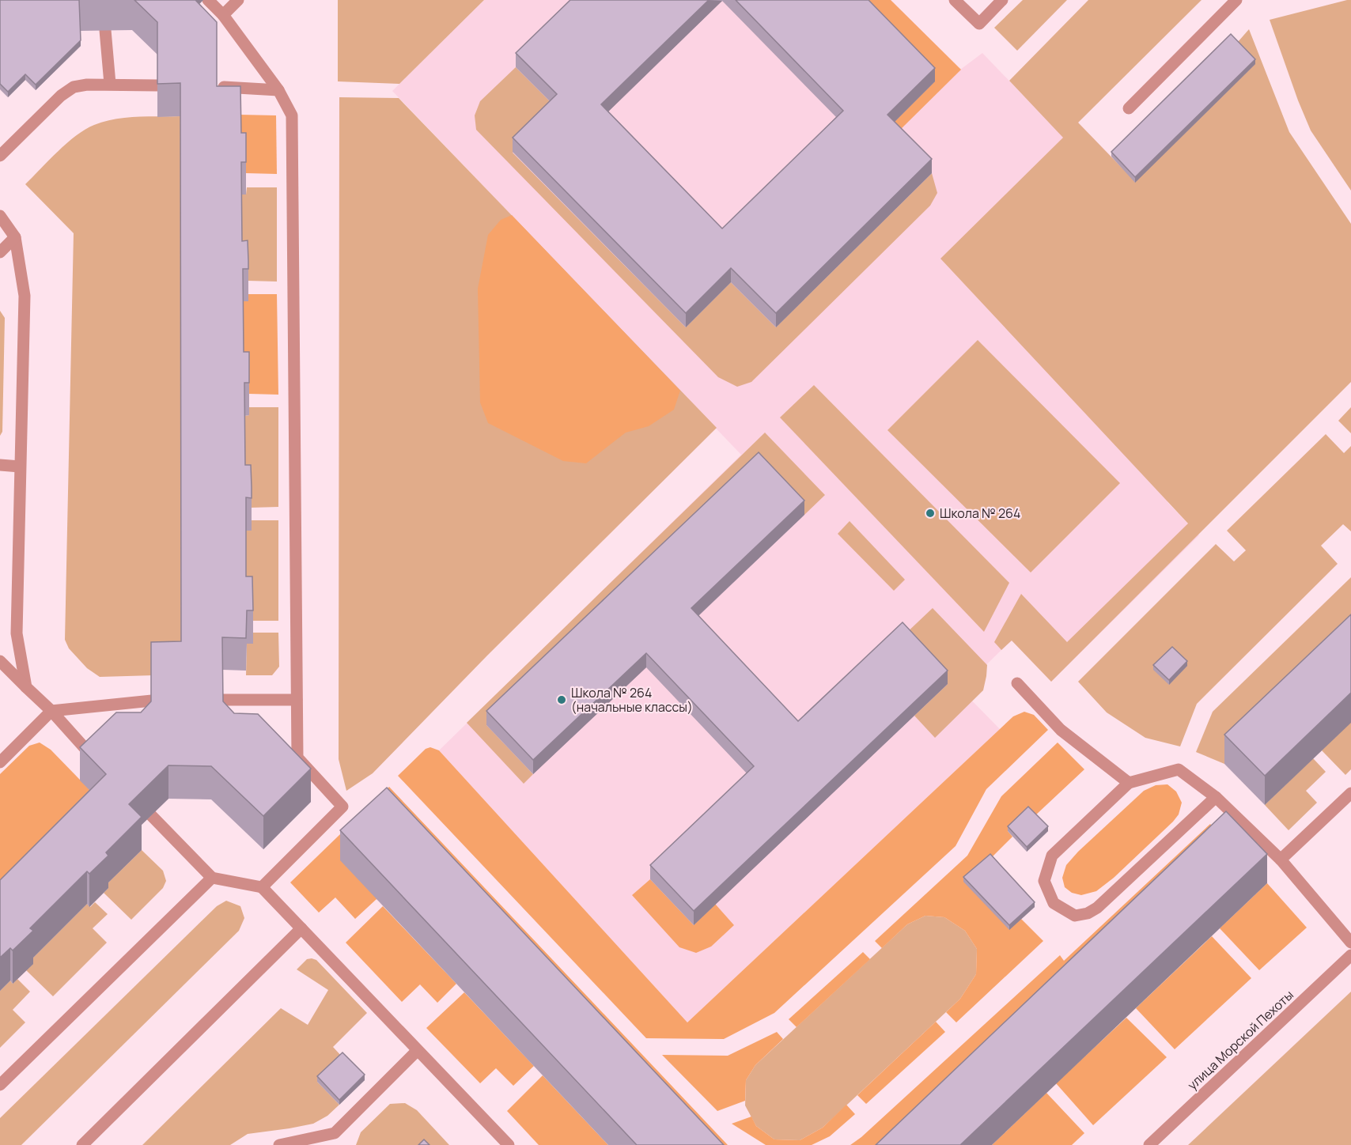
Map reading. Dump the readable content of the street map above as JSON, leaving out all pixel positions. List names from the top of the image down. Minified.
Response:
{"streets":{"street":["улица Морской Пехоты"]},"places":["Школа № 264","Школа № 264 (начальные классы)"]}
